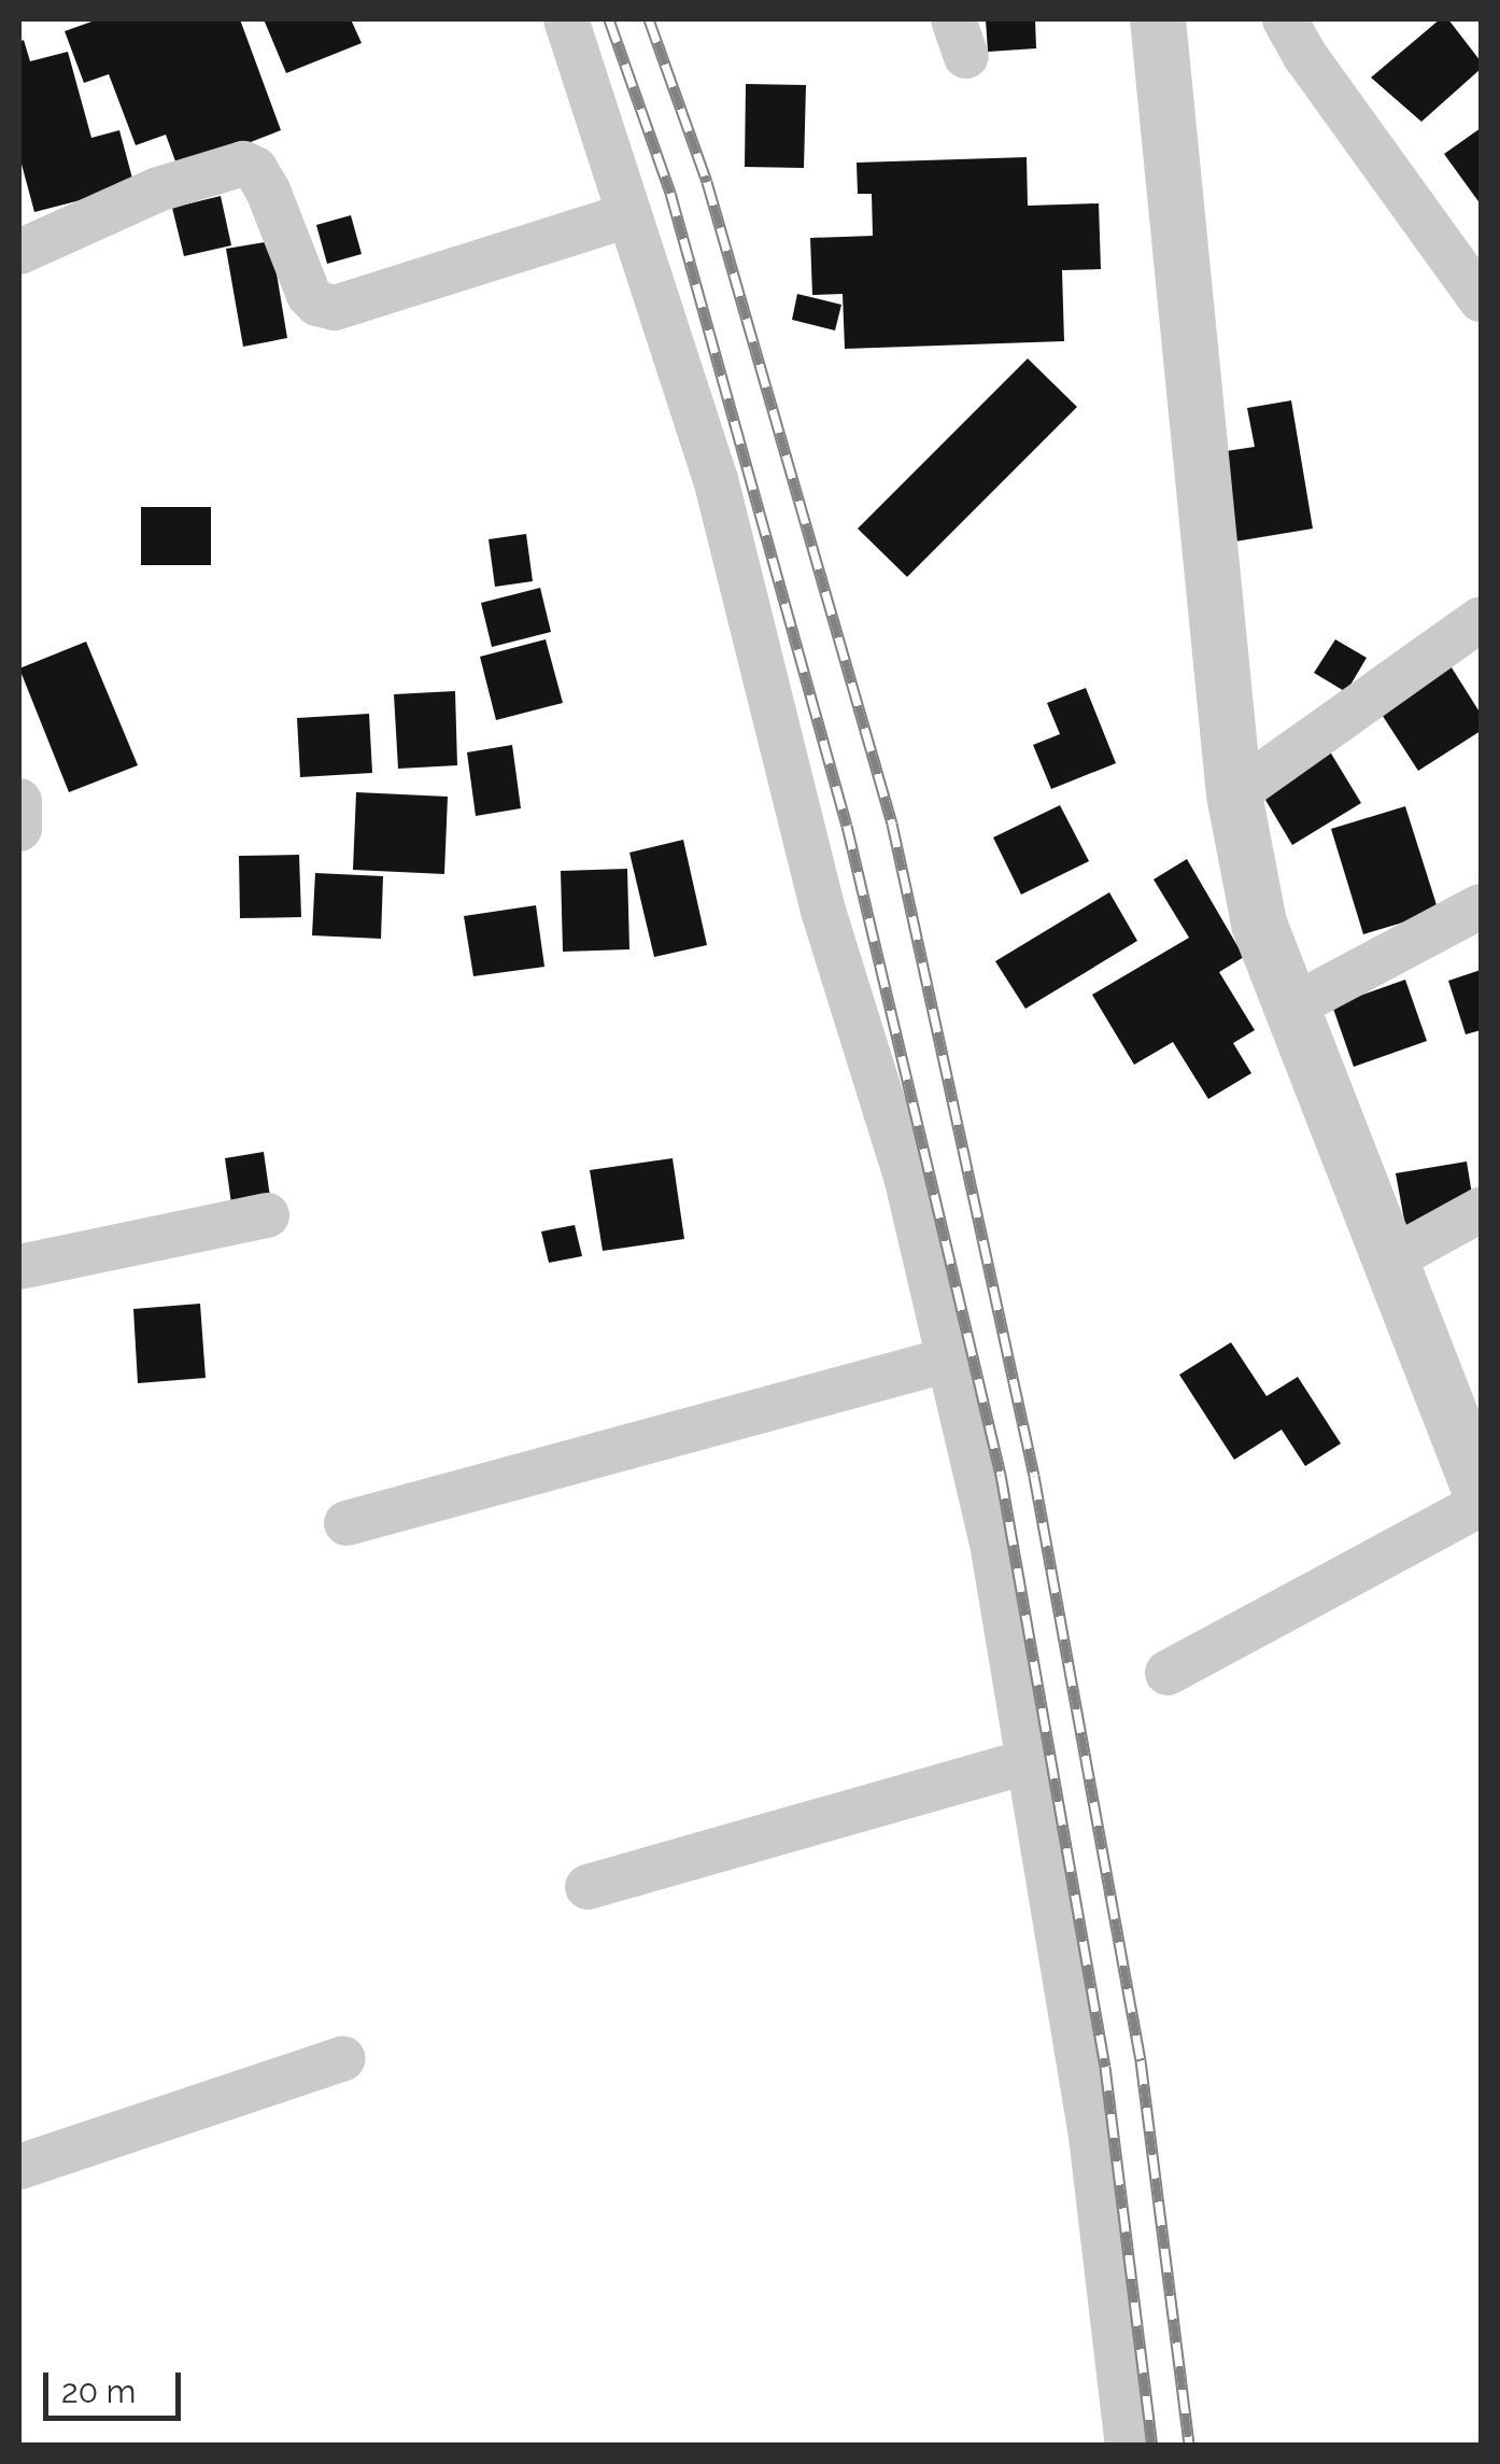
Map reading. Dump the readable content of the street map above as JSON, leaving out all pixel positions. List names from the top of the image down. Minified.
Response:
{"scale_bar":"20 m"}
